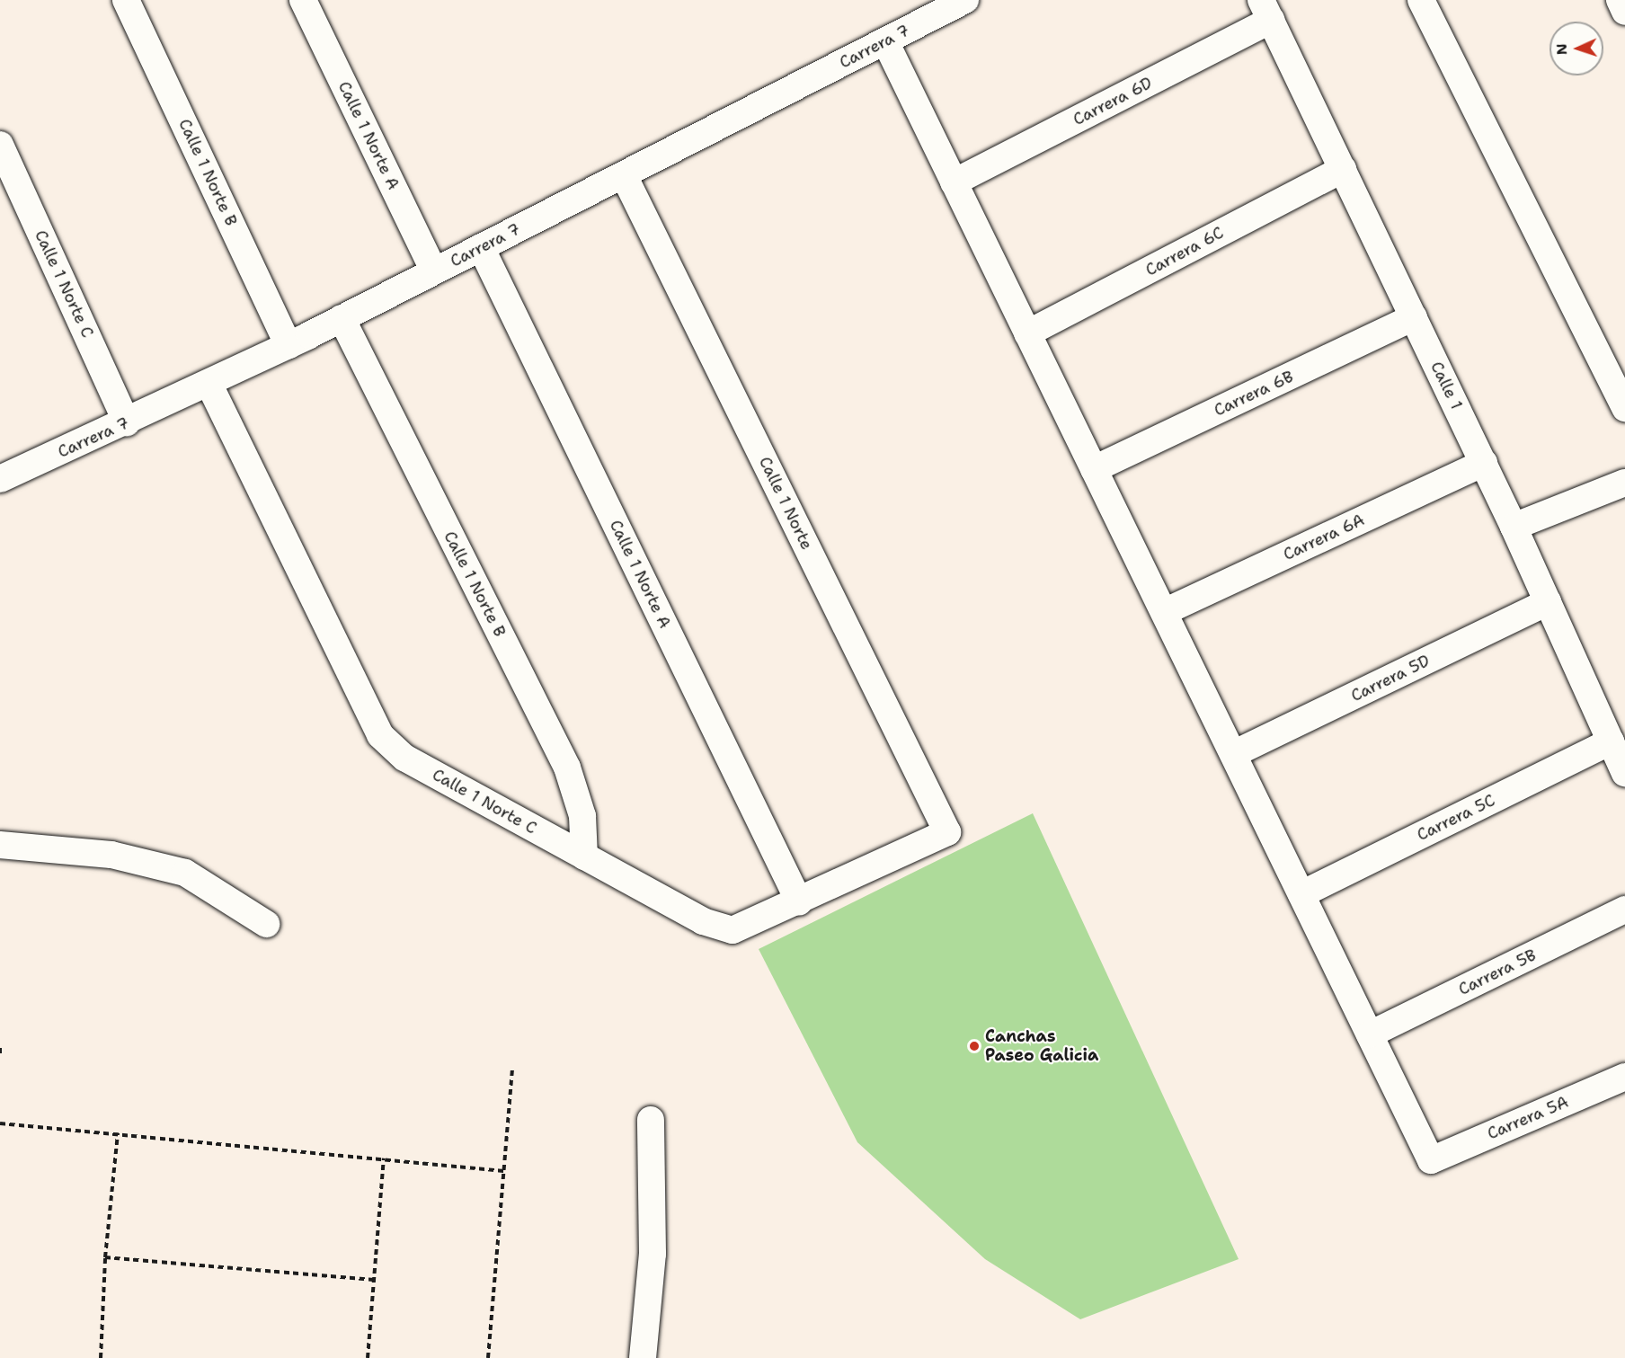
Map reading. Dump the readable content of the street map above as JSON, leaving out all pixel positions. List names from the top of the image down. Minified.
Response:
{"streets":{"street":["Carrera 7","Carrera 6D","Calle 1 Norte A","Calle 1 Norte B","Carrera 6C","Calle 1 Norte C","Calle 1","Carrera 6B","Calle 1 Norte","Carrera 6A","Carrera 5D","Carrera 5C","Carrera 5B","Carrera 5A"]},"crossings":[["Carrera 7","Calle 1 Norte A"],["Carrera 7","Calle 1 Norte B"],["Carrera 7","Calle 1 Norte C"],["Carrera 7","Calle 1 Norte"],["Carrera 6D","Calle 1"],["Calle 1 Norte A","Calle 1 Norte C"],["Calle 1 Norte B","Calle 1 Norte C"],["Carrera 6C","Calle 1"],["Calle 1 Norte C","Calle 1 Norte"],["Calle 1","Carrera 6B"],["Calle 1","Carrera 6A"],["Calle 1","Carrera 5D"],["Calle 1","Carrera 5C"],["Carrera 5B","Carrera 5A"]],"places":["Canchas Paseo Galicia"],"north":"left"}
